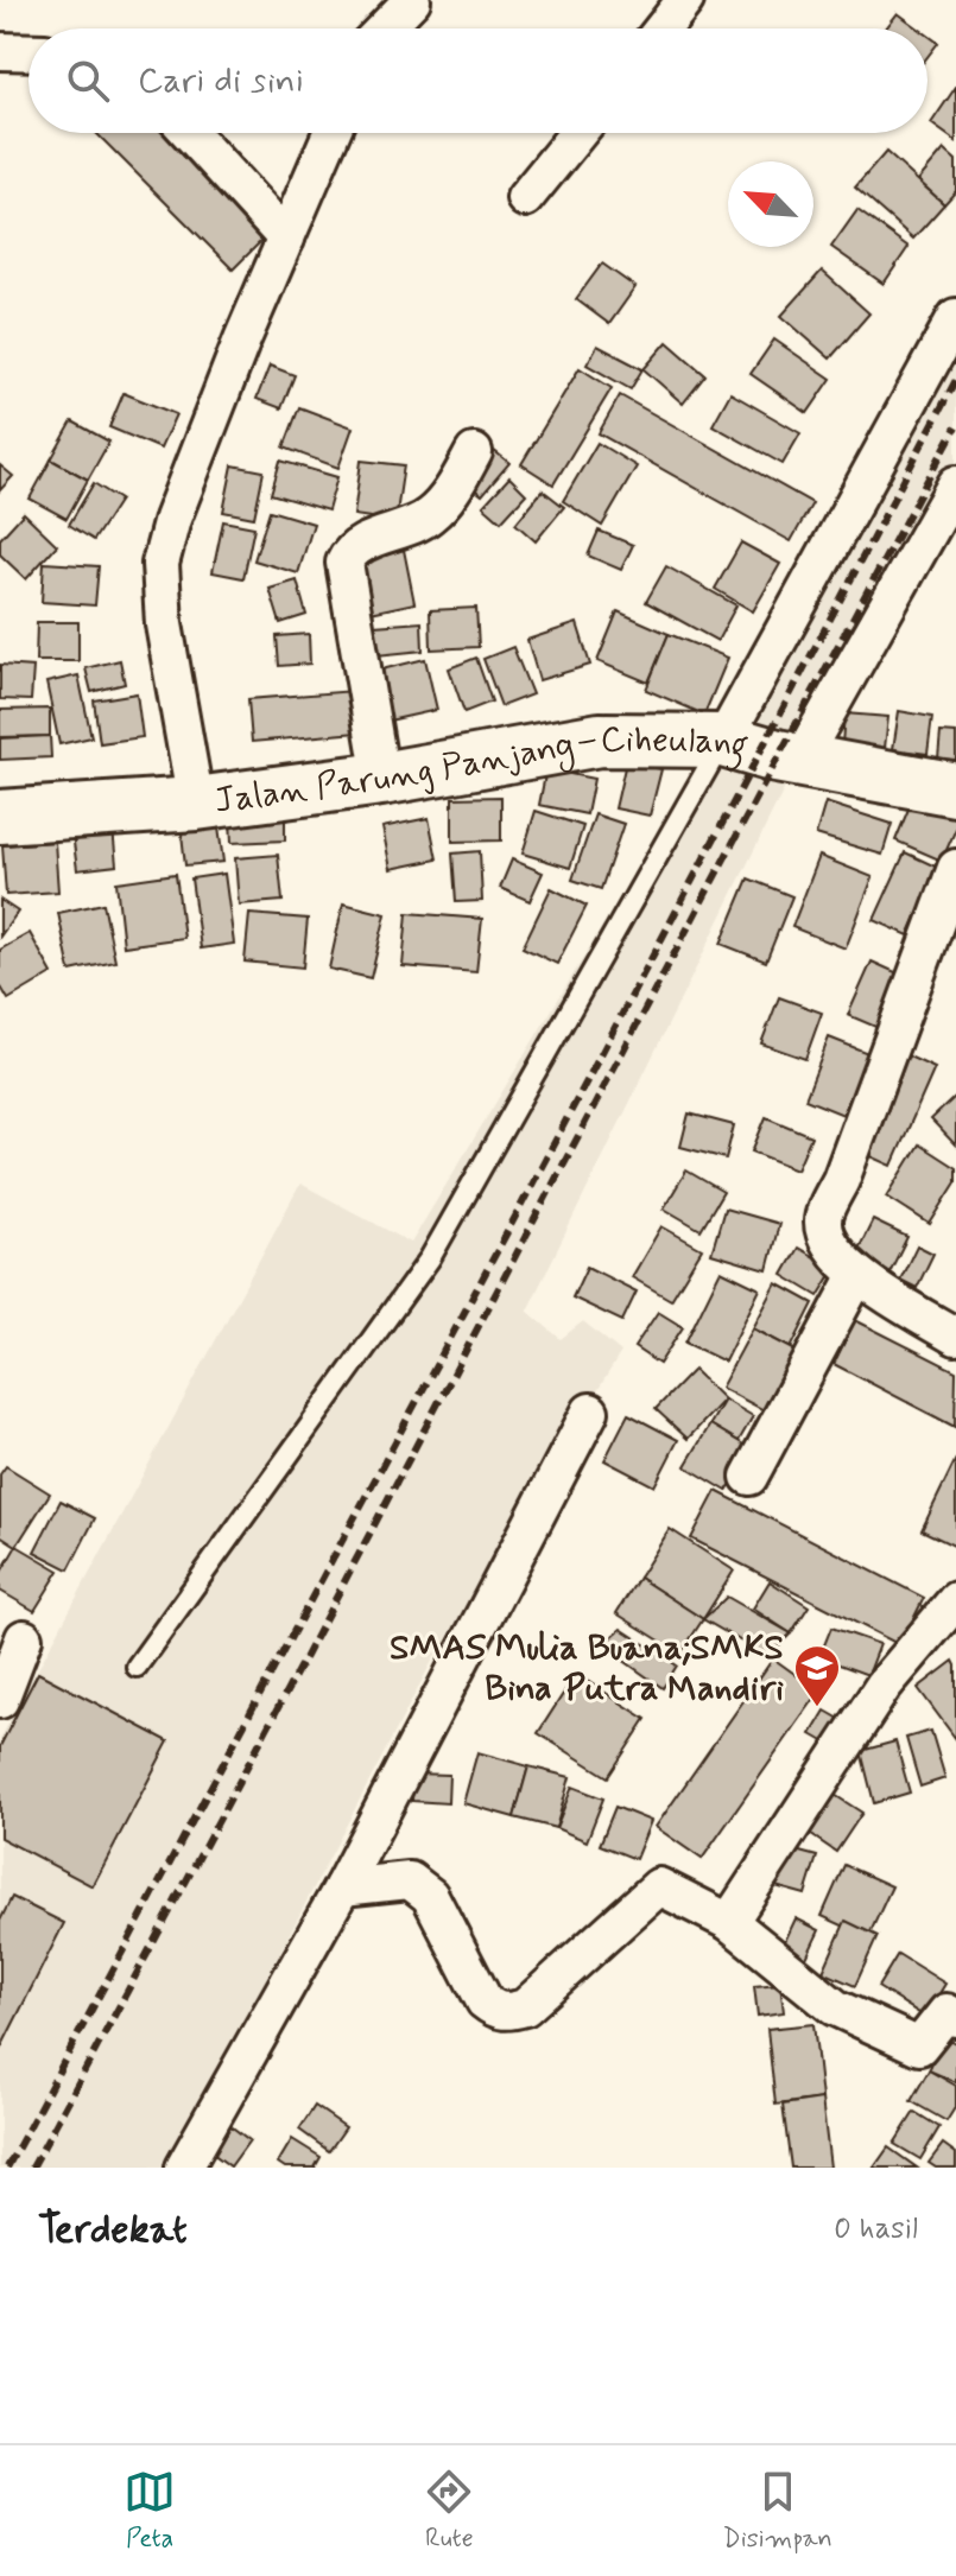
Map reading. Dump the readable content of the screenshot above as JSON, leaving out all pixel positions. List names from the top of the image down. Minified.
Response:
{"streets":{"street":["Jalan Parung Panjang–Ciheulang"]},"places":{"school or university":["SMAS Mulia Buana;SMKS Bina Putra Mandiri"]},"north":"top left","page":{"search":"Cari di sini","heading":["Terdekat","0 hasil"],"nav":["Peta","Rute","Disimpan"]}}
